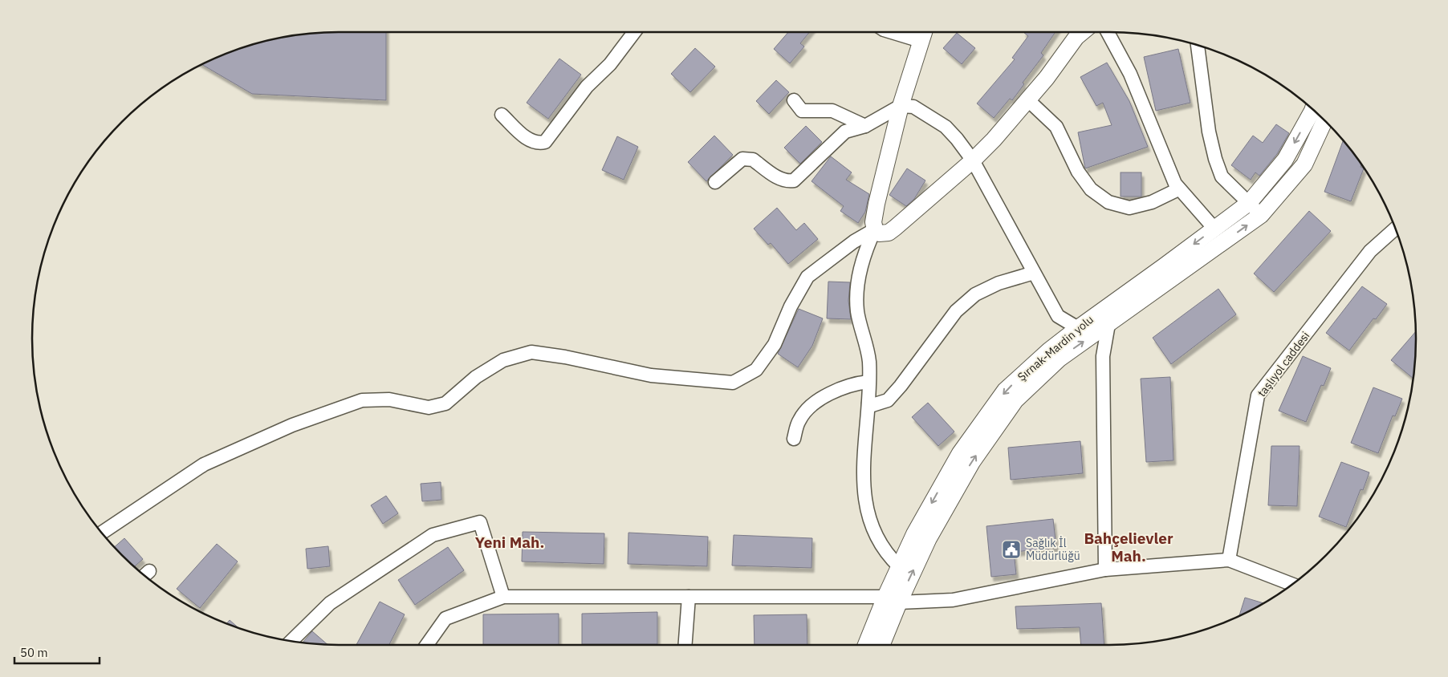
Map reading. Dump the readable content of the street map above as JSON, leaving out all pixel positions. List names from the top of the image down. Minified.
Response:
{"streets":{"street":["Şırnak-Mardin yolu","taşlıyol caddesi"]},"districts":["Bahçelievler Mah.","Yeni Mah."],"places":{"public building":["Sağlık İl Müdürlüğü"]},"scale_bar":"50 m"}
